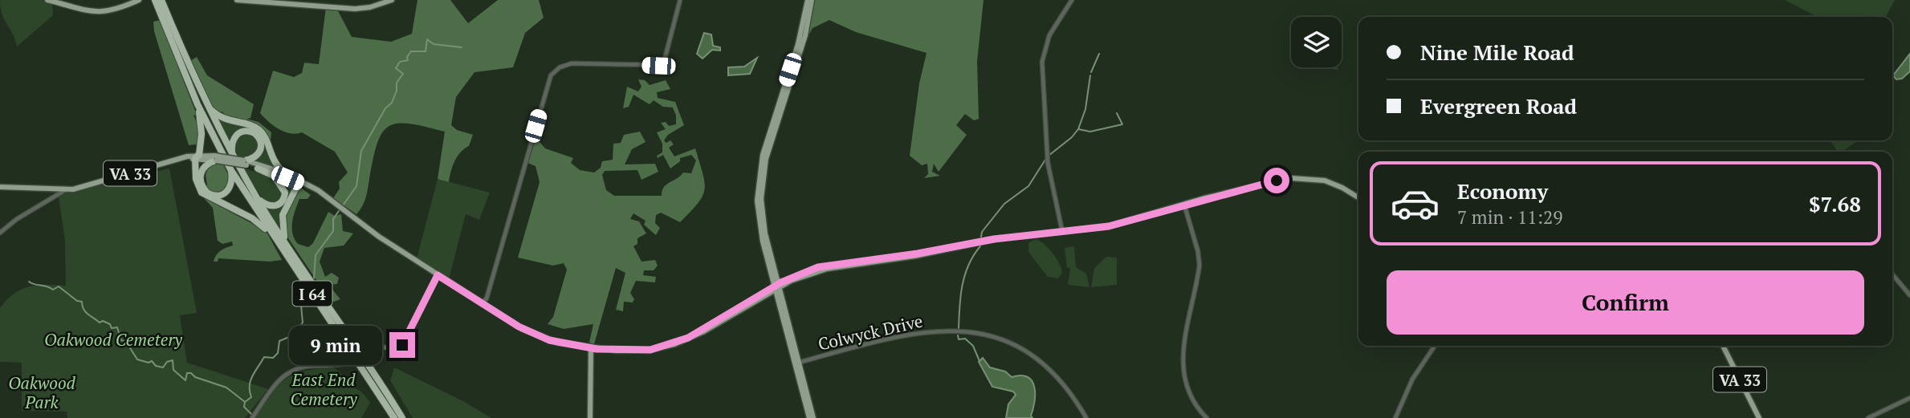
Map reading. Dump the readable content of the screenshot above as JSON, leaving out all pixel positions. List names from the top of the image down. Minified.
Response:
{"streets":{"highway":["I 64"],"main road":["VA 33"],"street":["Colwyck Drive"]},"parks":["Oakwood Cemetery","East End Cemetery","Oakwood Park"],"page":{"banner":["Nine Mile Road","Evergreen Road"],"list":[{"name":"Economy","note":"7 min · 11:29","value":"$7.68"}],"buttons":"Confirm","bubble":"9 min"}}
